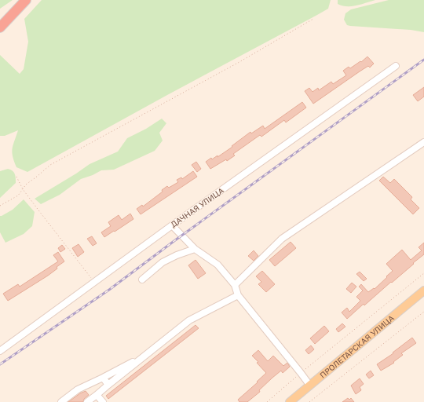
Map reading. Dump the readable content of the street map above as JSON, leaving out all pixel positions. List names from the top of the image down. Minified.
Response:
{"streets":{"main road":["ПРОЛЕТАРСКАЯ УЛИЦА"],"street":["ДАЧНАЯ УЛИЦА"]}}
